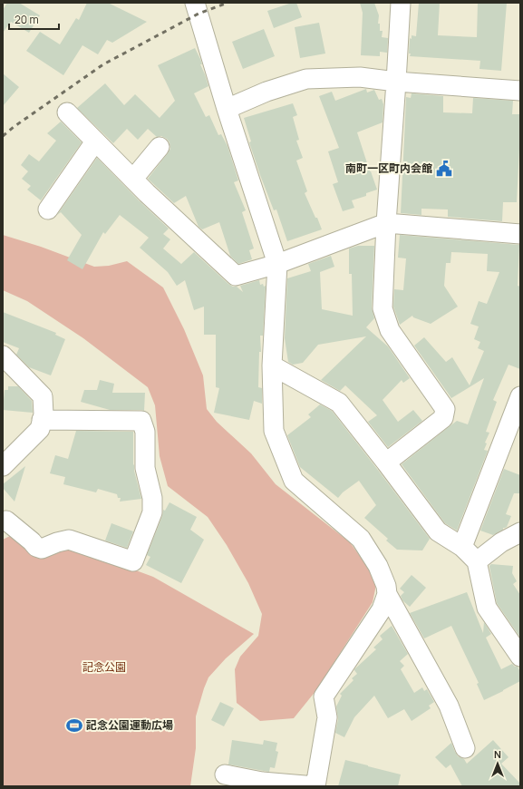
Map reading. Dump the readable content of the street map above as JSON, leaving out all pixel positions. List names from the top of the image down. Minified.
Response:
{"parks":["記念公園"],"places":{"public building":["南町一区町内会館"],"sports":["記念公園運動広場"]},"scale_bar":"20 m","north":"top"}
